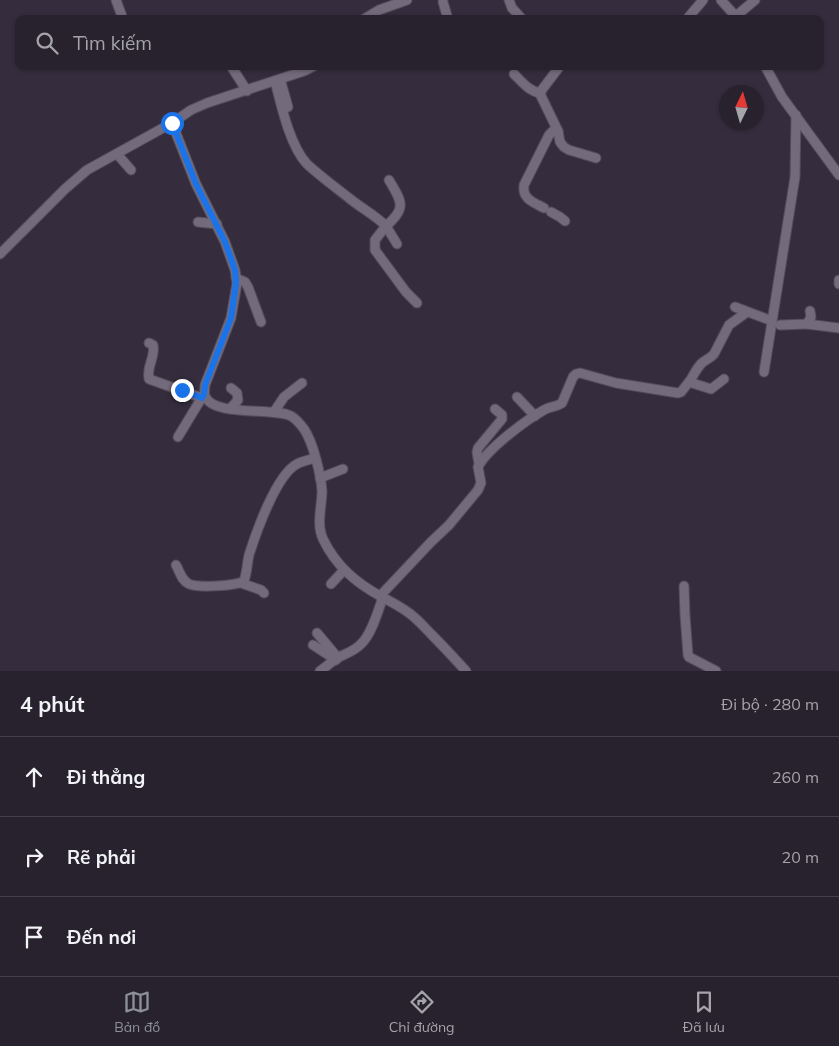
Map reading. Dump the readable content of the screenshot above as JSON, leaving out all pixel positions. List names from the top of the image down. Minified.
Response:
{"north":"top","page":{"search":"Tìm kiếm","heading":["4 phút","Đi bộ · 280 m"],"list":[["Đi thẳng","260 m"],["Rẽ phải","20 m"],"Đến nơi"],"nav":["Bản đồ","Chỉ đường","Đã lưu"]}}
